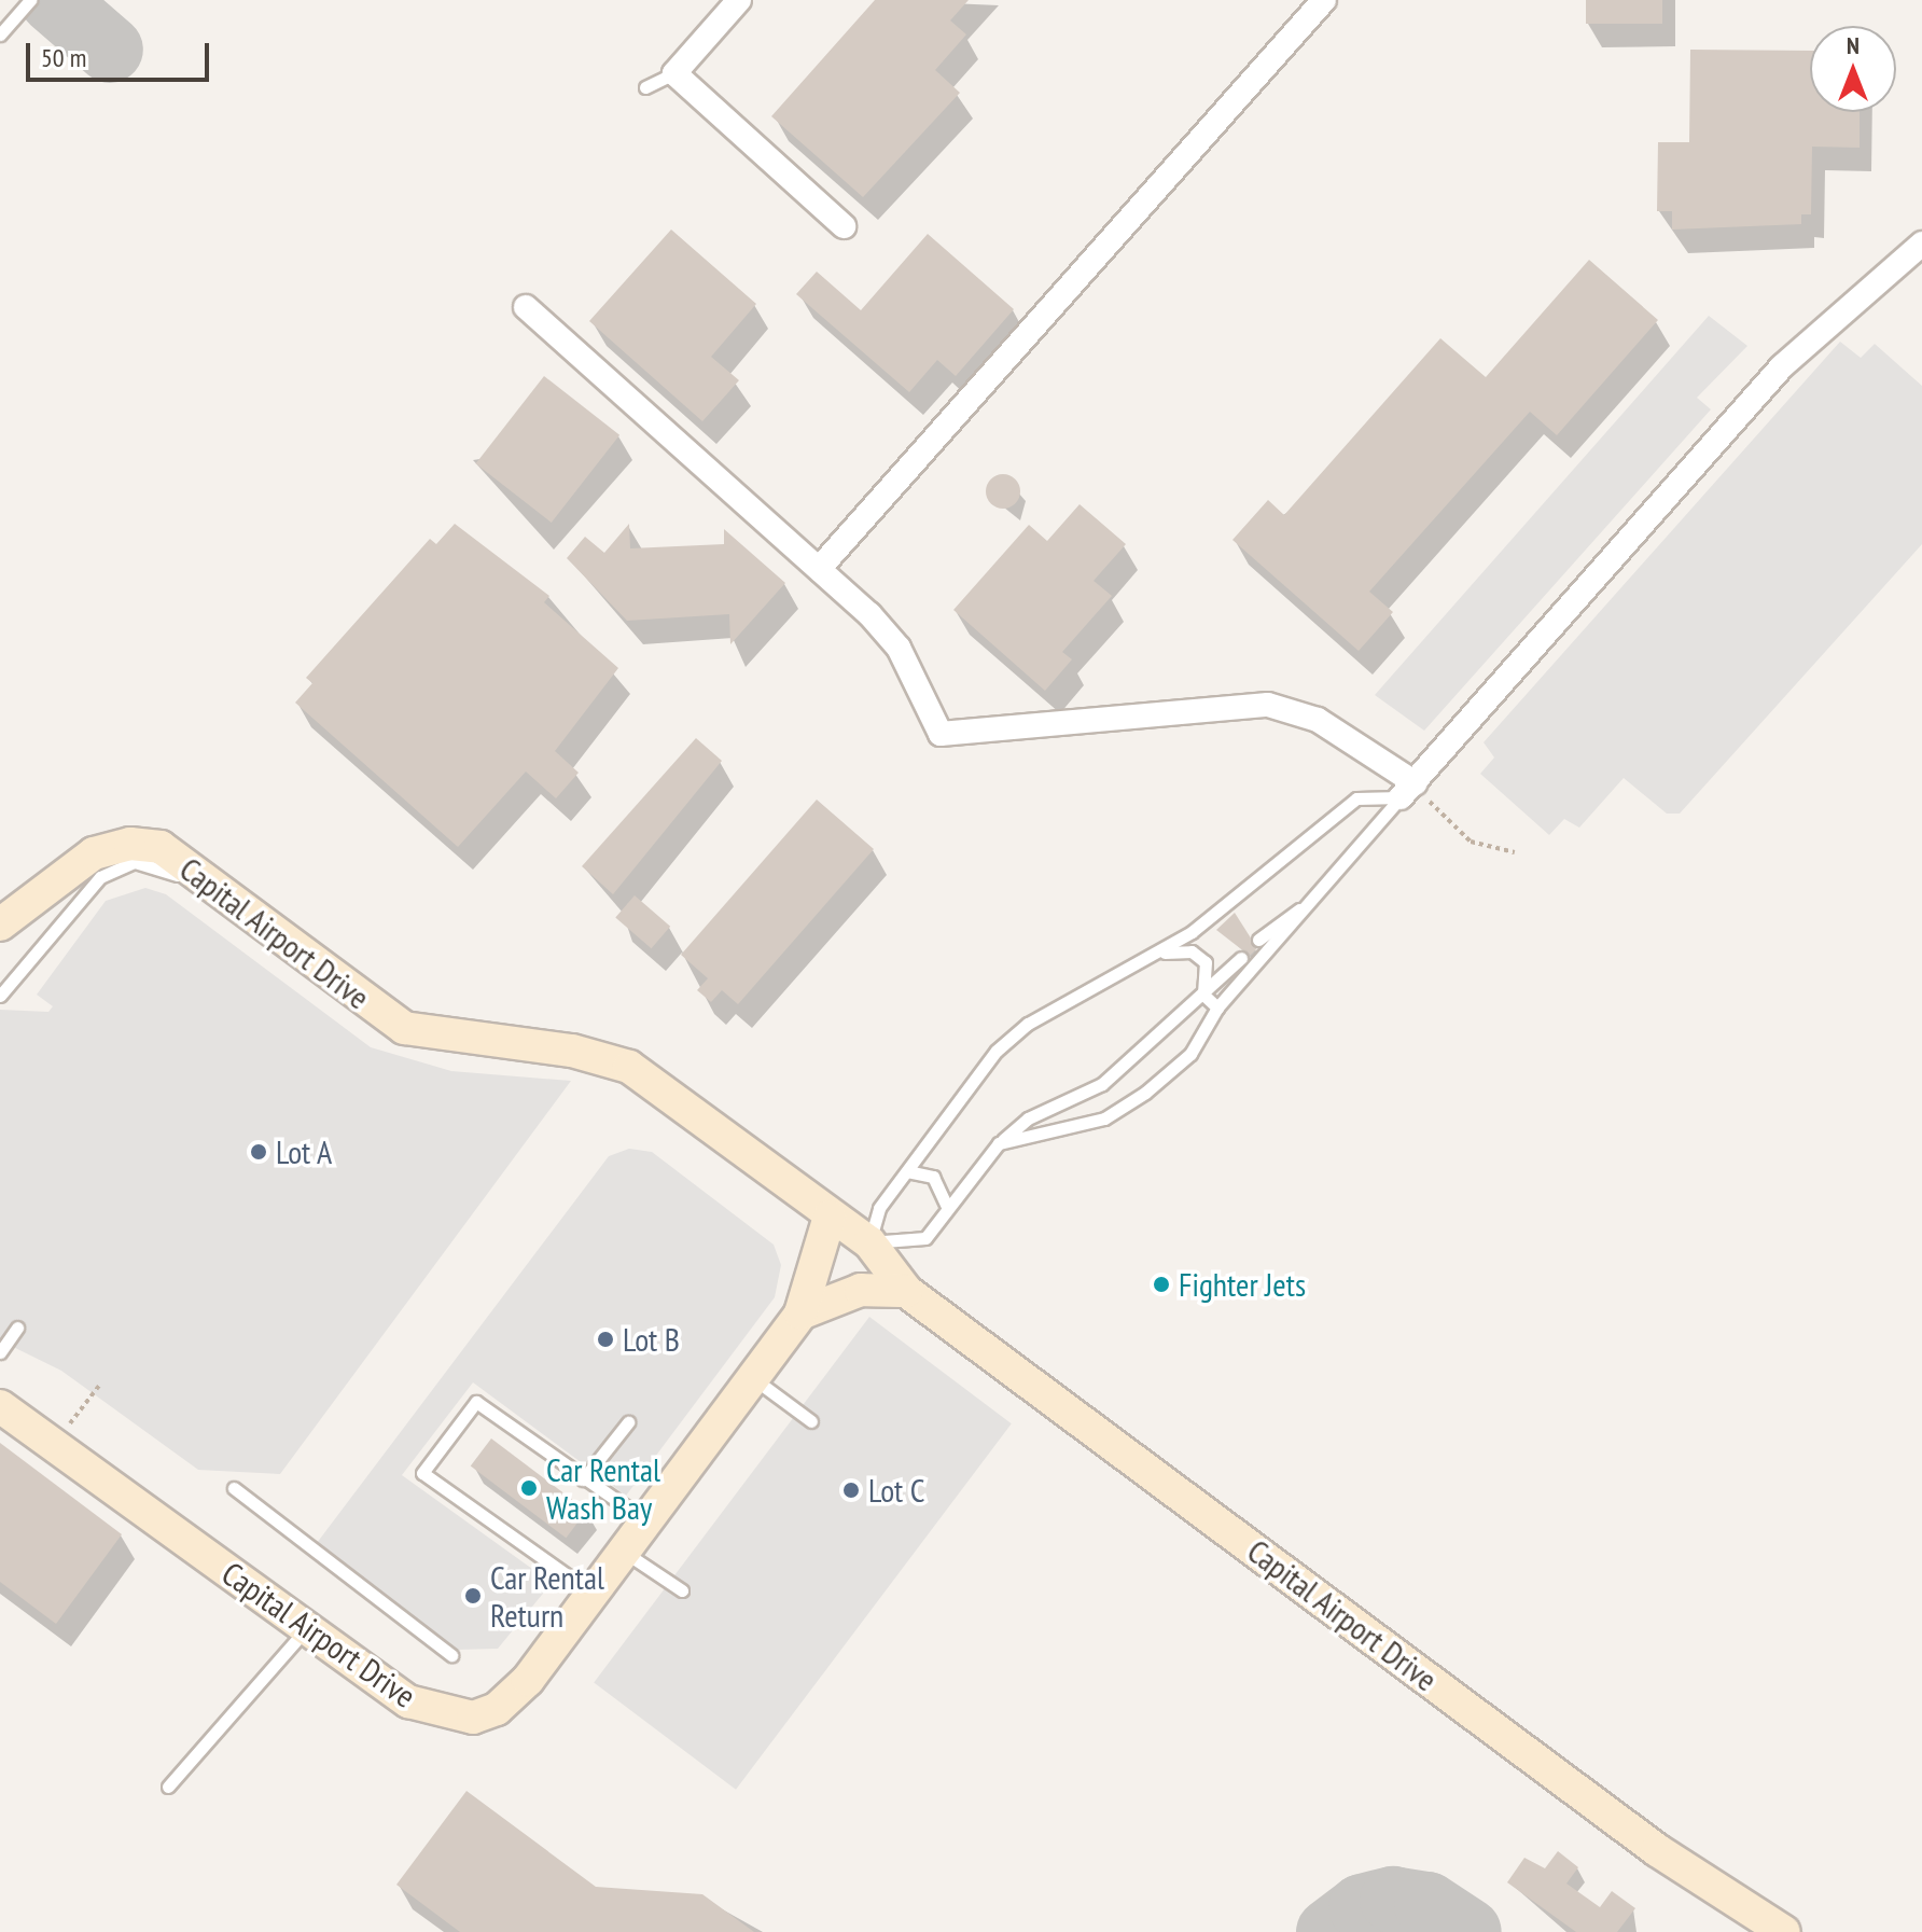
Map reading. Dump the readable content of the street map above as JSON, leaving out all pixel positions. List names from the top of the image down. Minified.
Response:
{"streets":{"street":["Capital Airport Drive"]},"places":["Lot A","Fighter Jets","Lot B","Car Rental Wash Bay","Lot C","Car Rental Return"],"scale_bar":"50 m","north":"top"}
